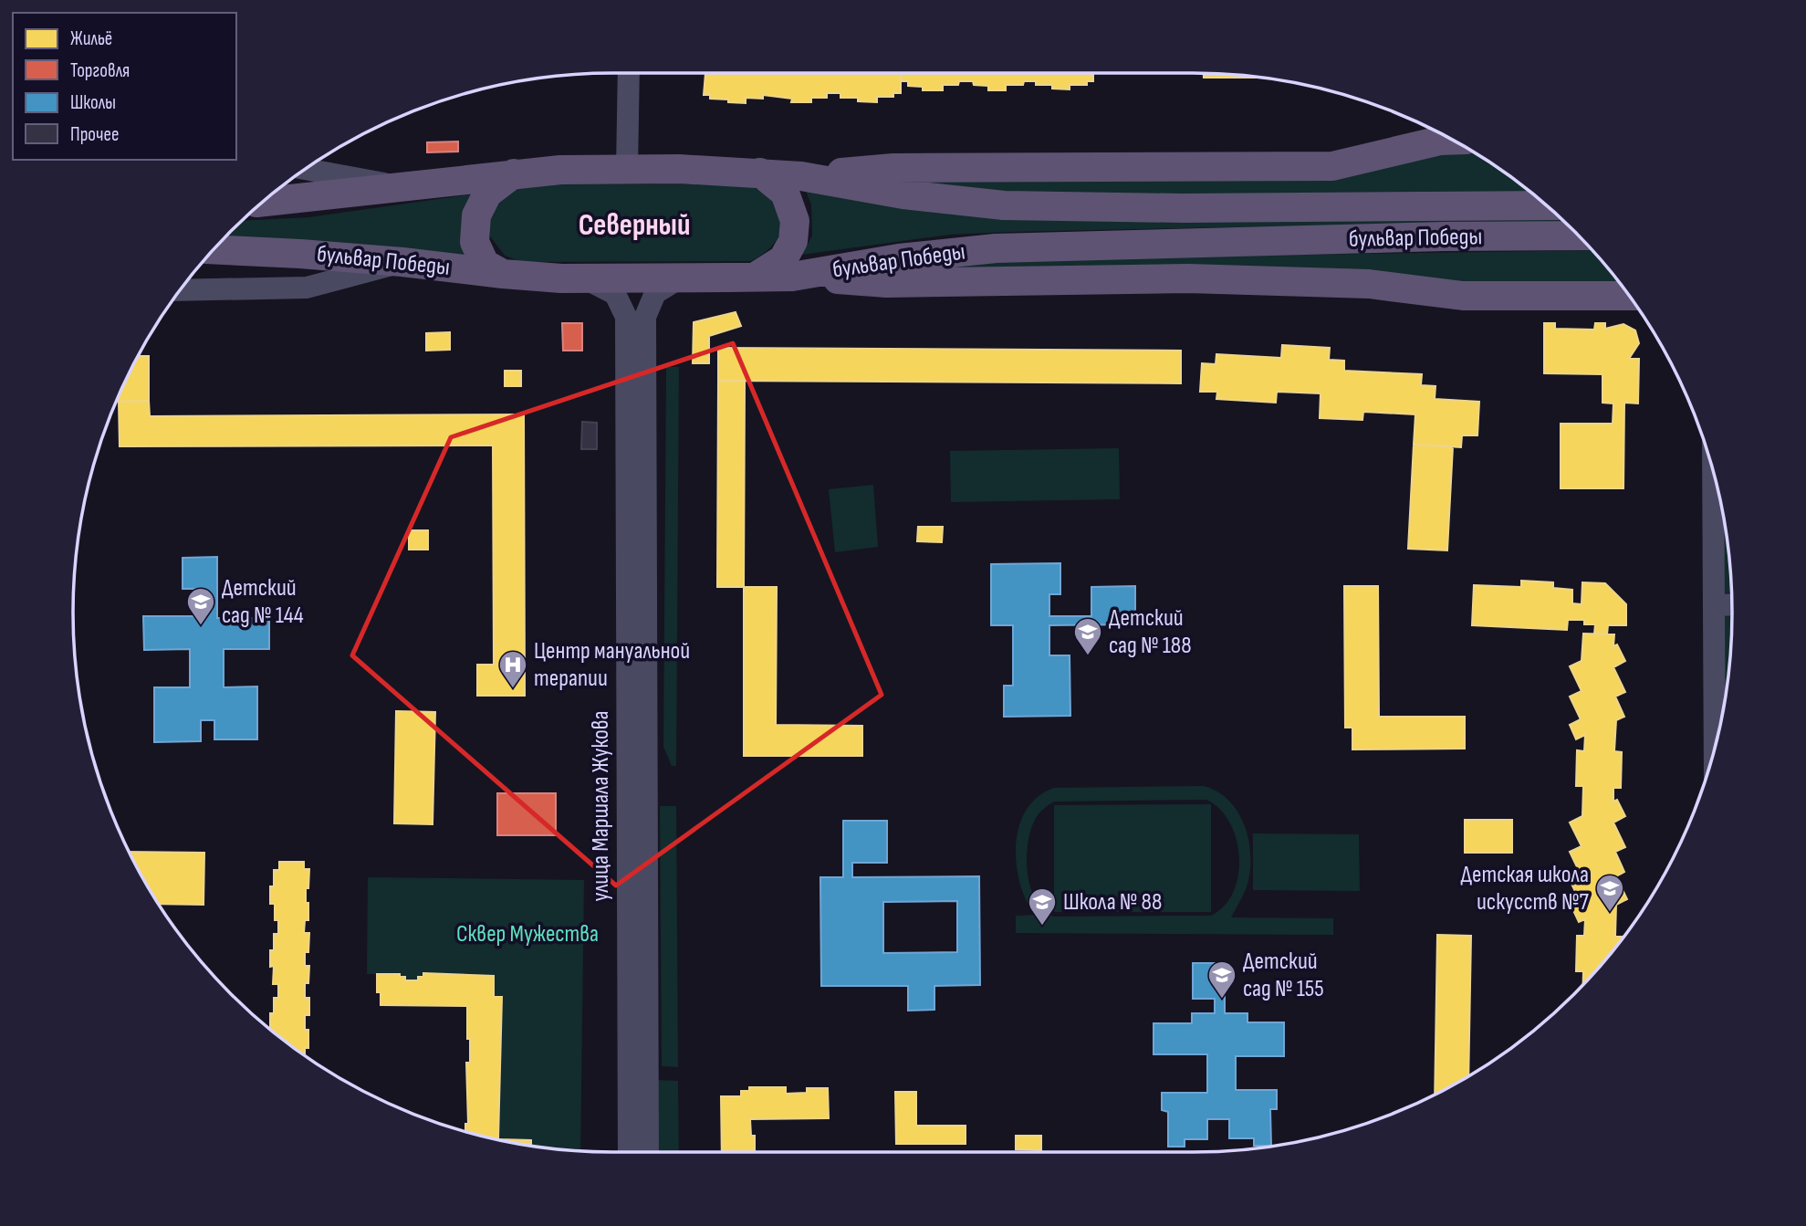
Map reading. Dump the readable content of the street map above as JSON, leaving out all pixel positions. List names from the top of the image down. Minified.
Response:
{"streets":{"main road":["бульвар Победы"],"street":["улица Маршала Жукова"]},"crossings":[["бульвар Победы","улица Маршала Жукова"]],"districts":["Северный"],"parks":["Сквер Мужества"],"places":{"school or university":["Детский сад № 144","Детский сад № 188","Детская школа искусств №7","Школа № 88","Детский сад № 155"],"hospital":["Центр мануальной терапии"]},"legend":["Жильё","Торговля","Школы","Прочее"]}
